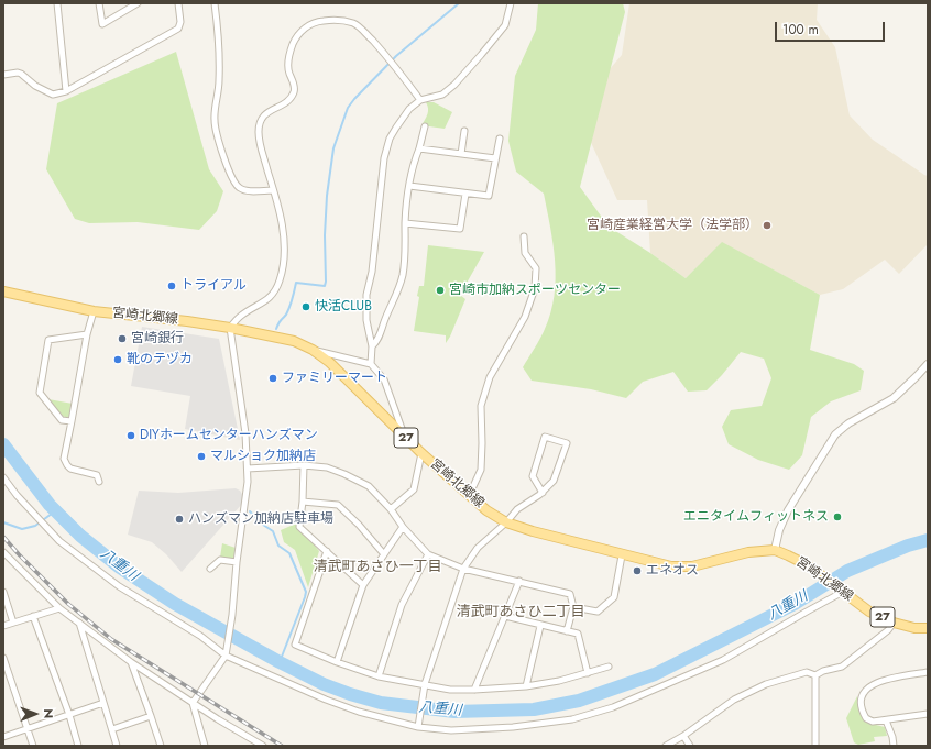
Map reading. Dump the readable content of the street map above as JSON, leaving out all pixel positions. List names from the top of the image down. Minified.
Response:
{"streets":{"main road":["宮崎北郷線","27"]},"districts":["清武町あさひ一丁目","清武町あさひ二丁目"],"water":["八重川"],"places":["宮崎産業経営大学（法学部）","トライアル","宮崎市加納スポーツセンター","快活CLUB","宮崎銀行","靴のテヅカ","ファミリーマート","DIYホームセンターハンズマン","マルショク加納店","エニタイムフィットネス","ハンズマン加納店駐車場","エネオス"],"scale_bar":"100 m","north":"right"}
